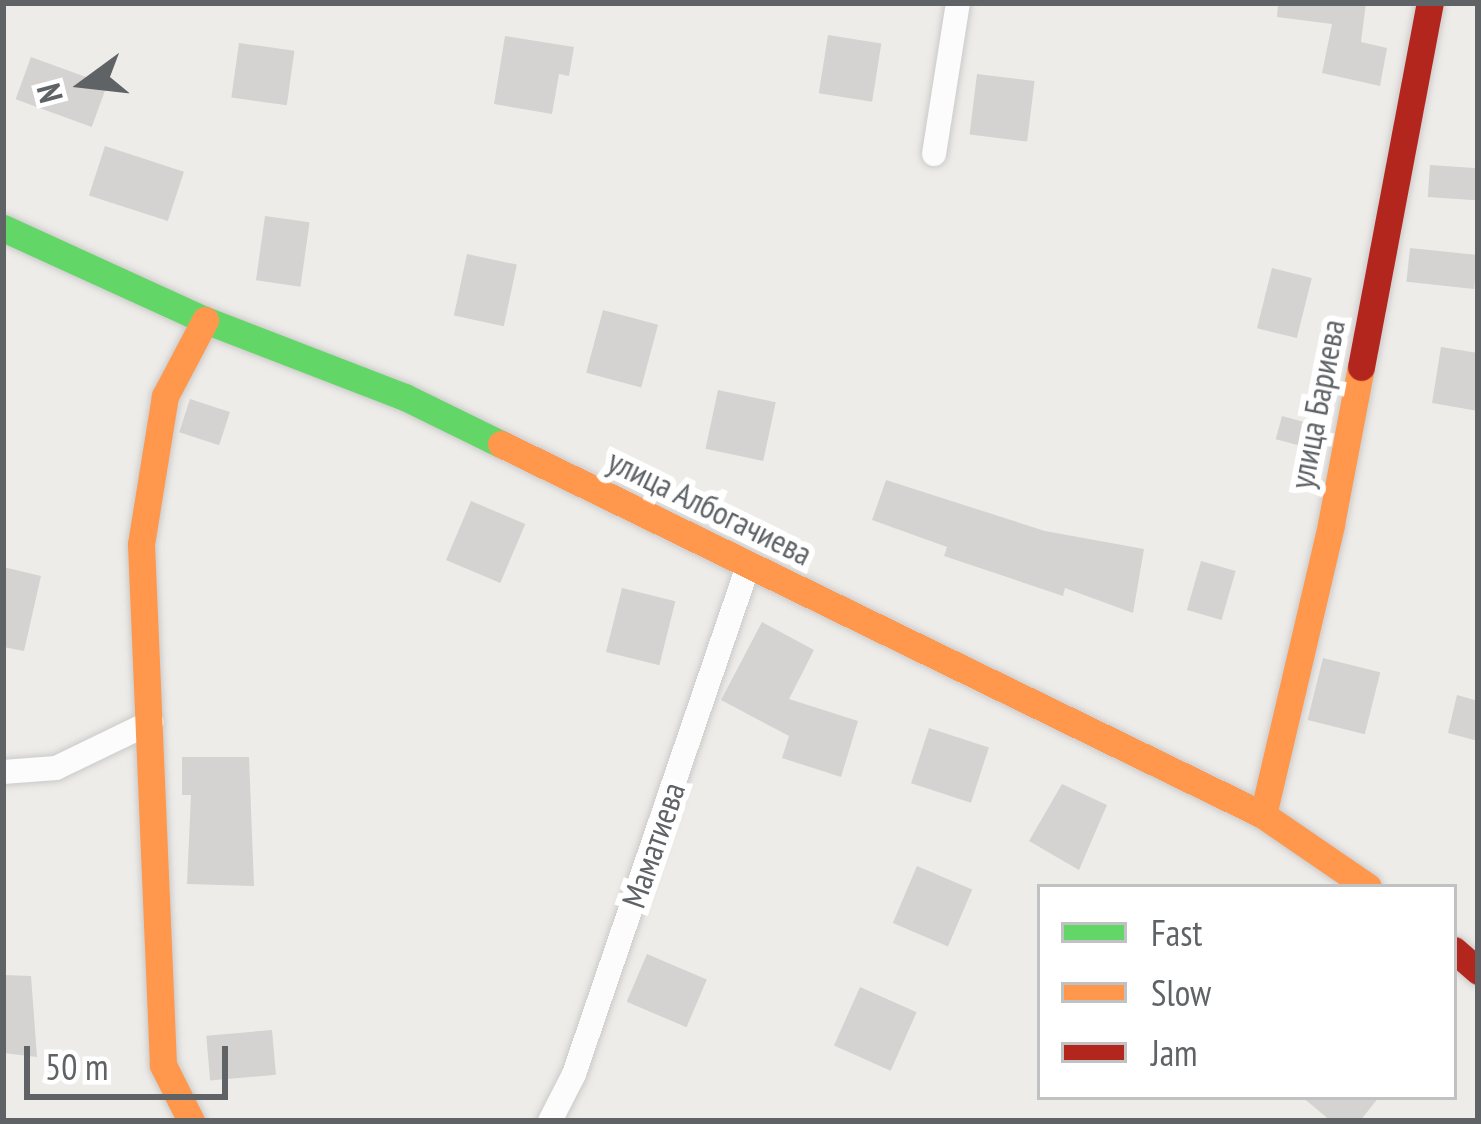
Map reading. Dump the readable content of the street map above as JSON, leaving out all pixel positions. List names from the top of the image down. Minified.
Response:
{"streets":{"street":["улица Бариева","улица Албогачиева","Маматиева"]},"crossings":[["улица Бариева","улица Албогачиева"],["улица Албогачиева","Маматиева"]],"legend":["Fast","Slow","Jam"],"scale_bar":"50 m","north":"left"}
